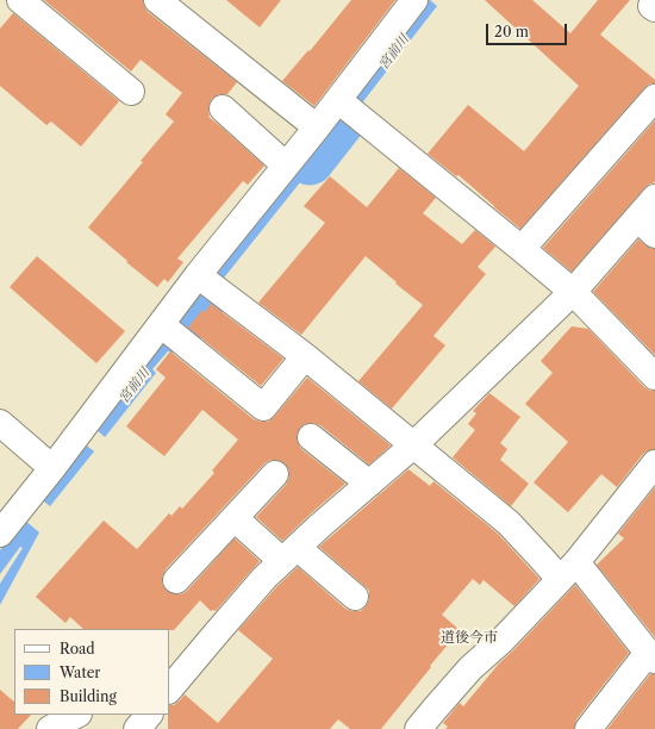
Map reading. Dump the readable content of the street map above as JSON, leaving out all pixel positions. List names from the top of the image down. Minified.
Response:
{"districts":["道後今市"],"water":["宮前川"],"legend":["Road","Water","Building"],"scale_bar":"20 m"}
